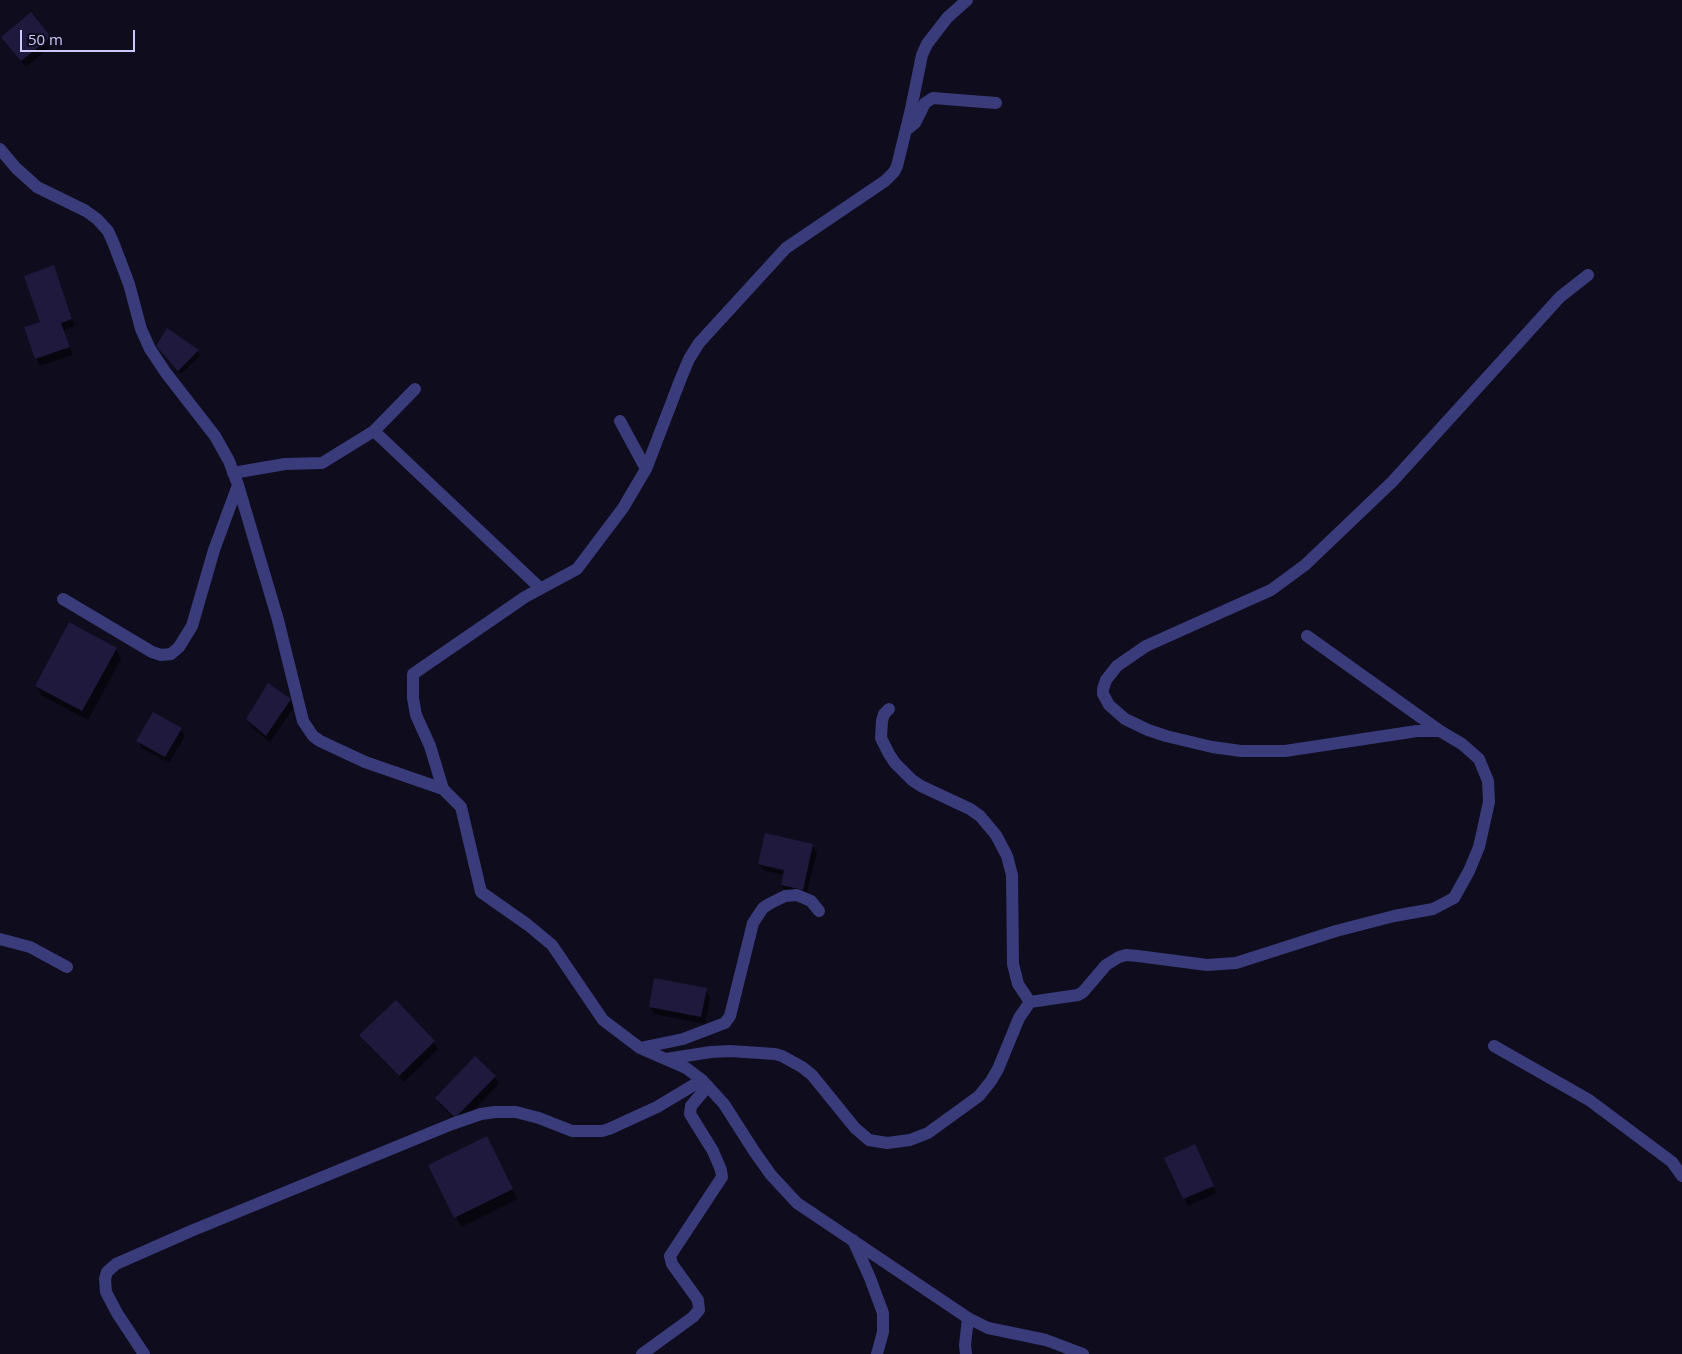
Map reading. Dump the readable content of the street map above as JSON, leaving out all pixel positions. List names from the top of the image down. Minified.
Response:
{"scale_bar":"50 m"}
